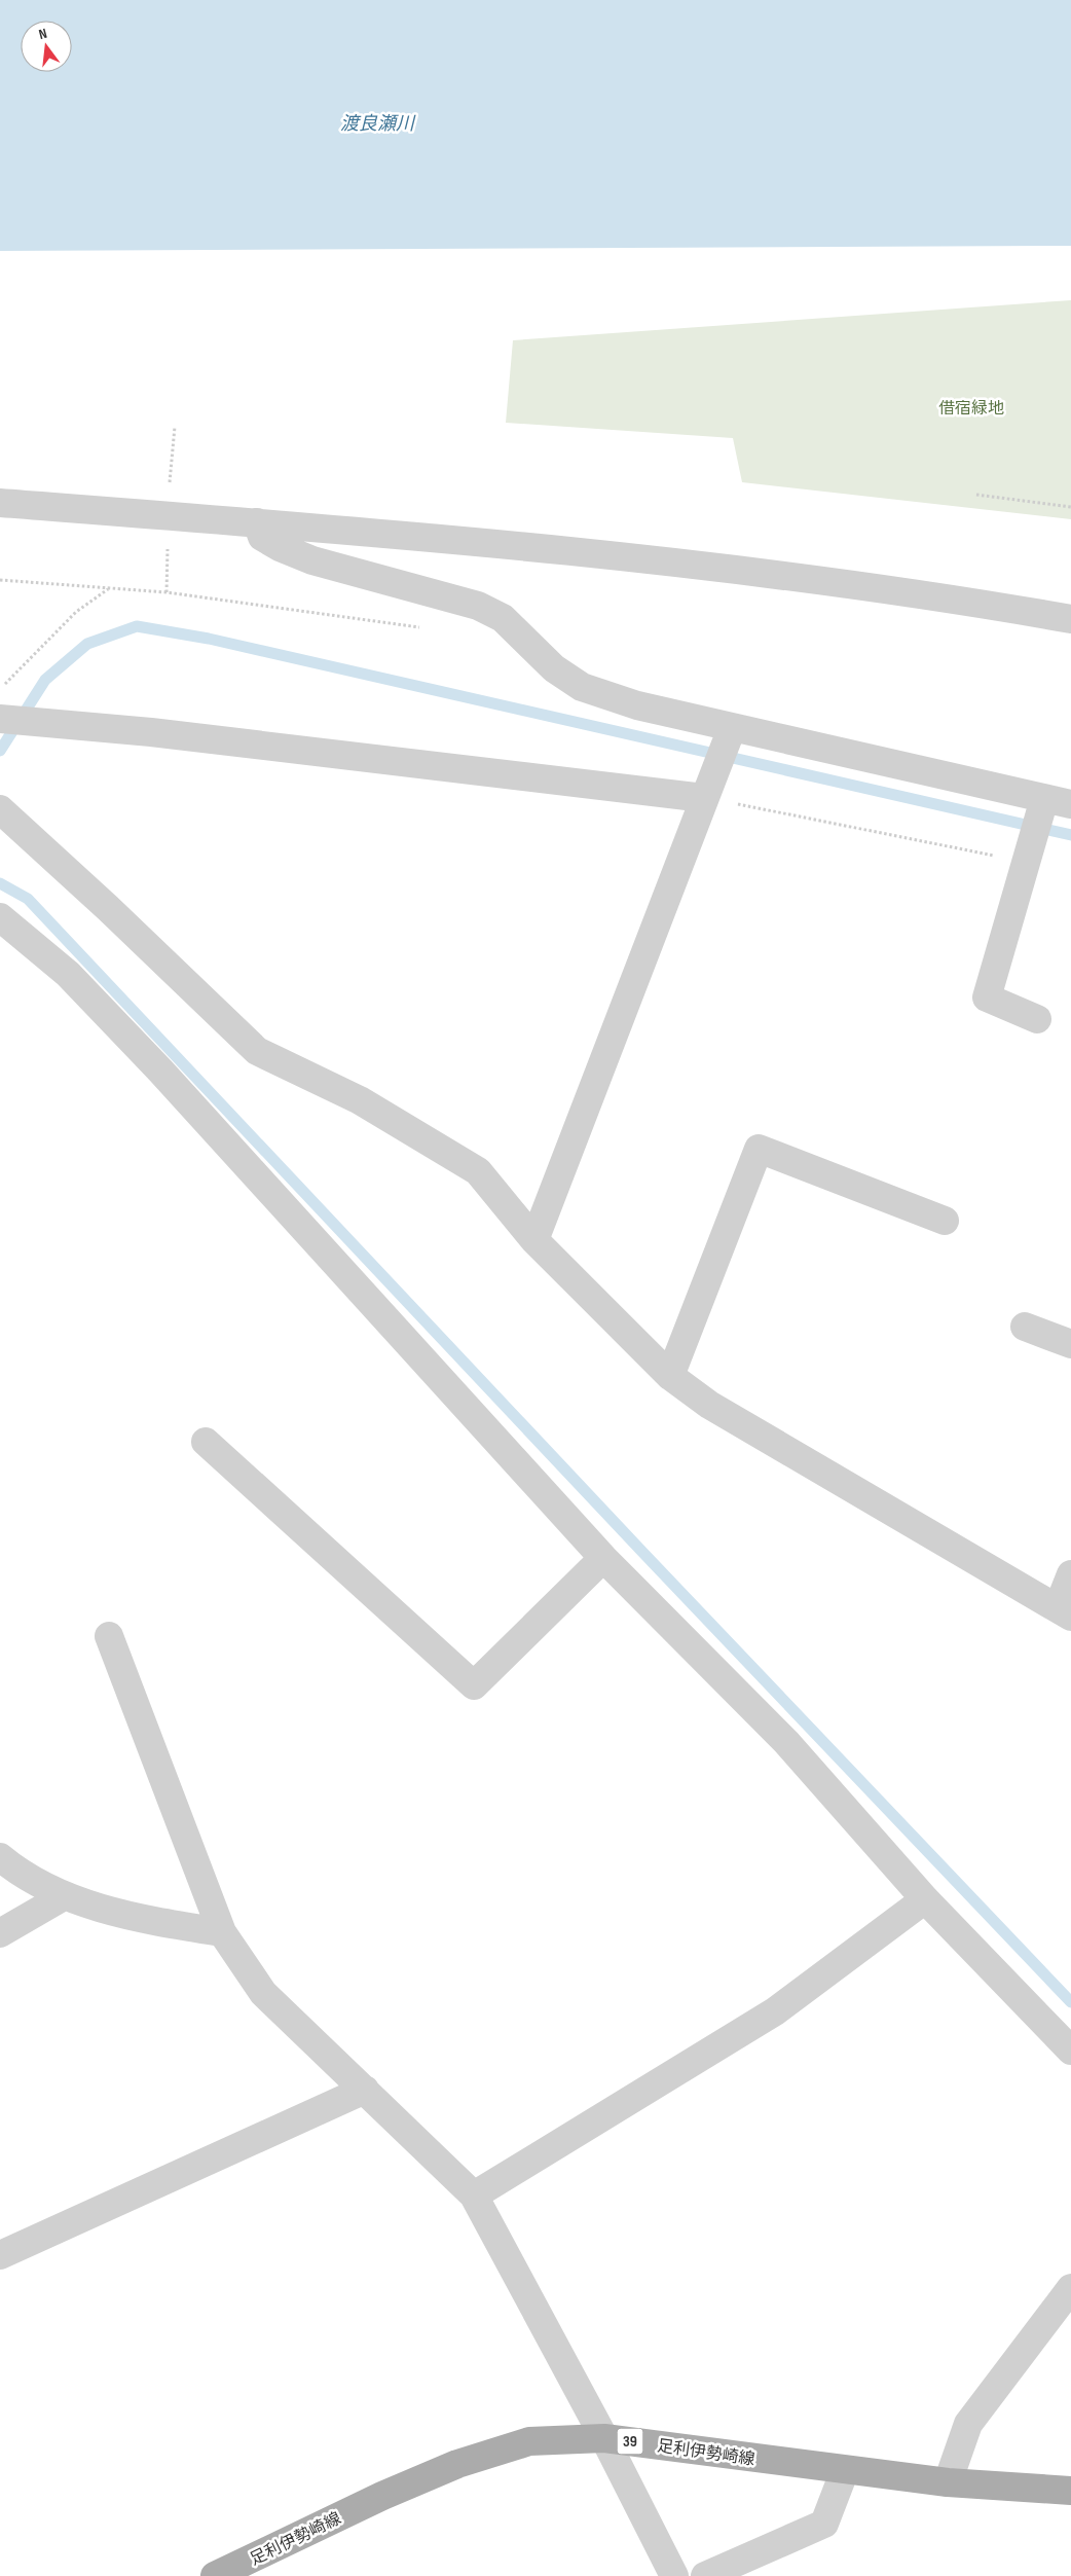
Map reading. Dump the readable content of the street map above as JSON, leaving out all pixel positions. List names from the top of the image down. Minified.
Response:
{"streets":{"main road":["39","足利伊勢崎線"]},"water":["渡良瀬川"],"parks":["借宿緑地"],"north":"top"}
